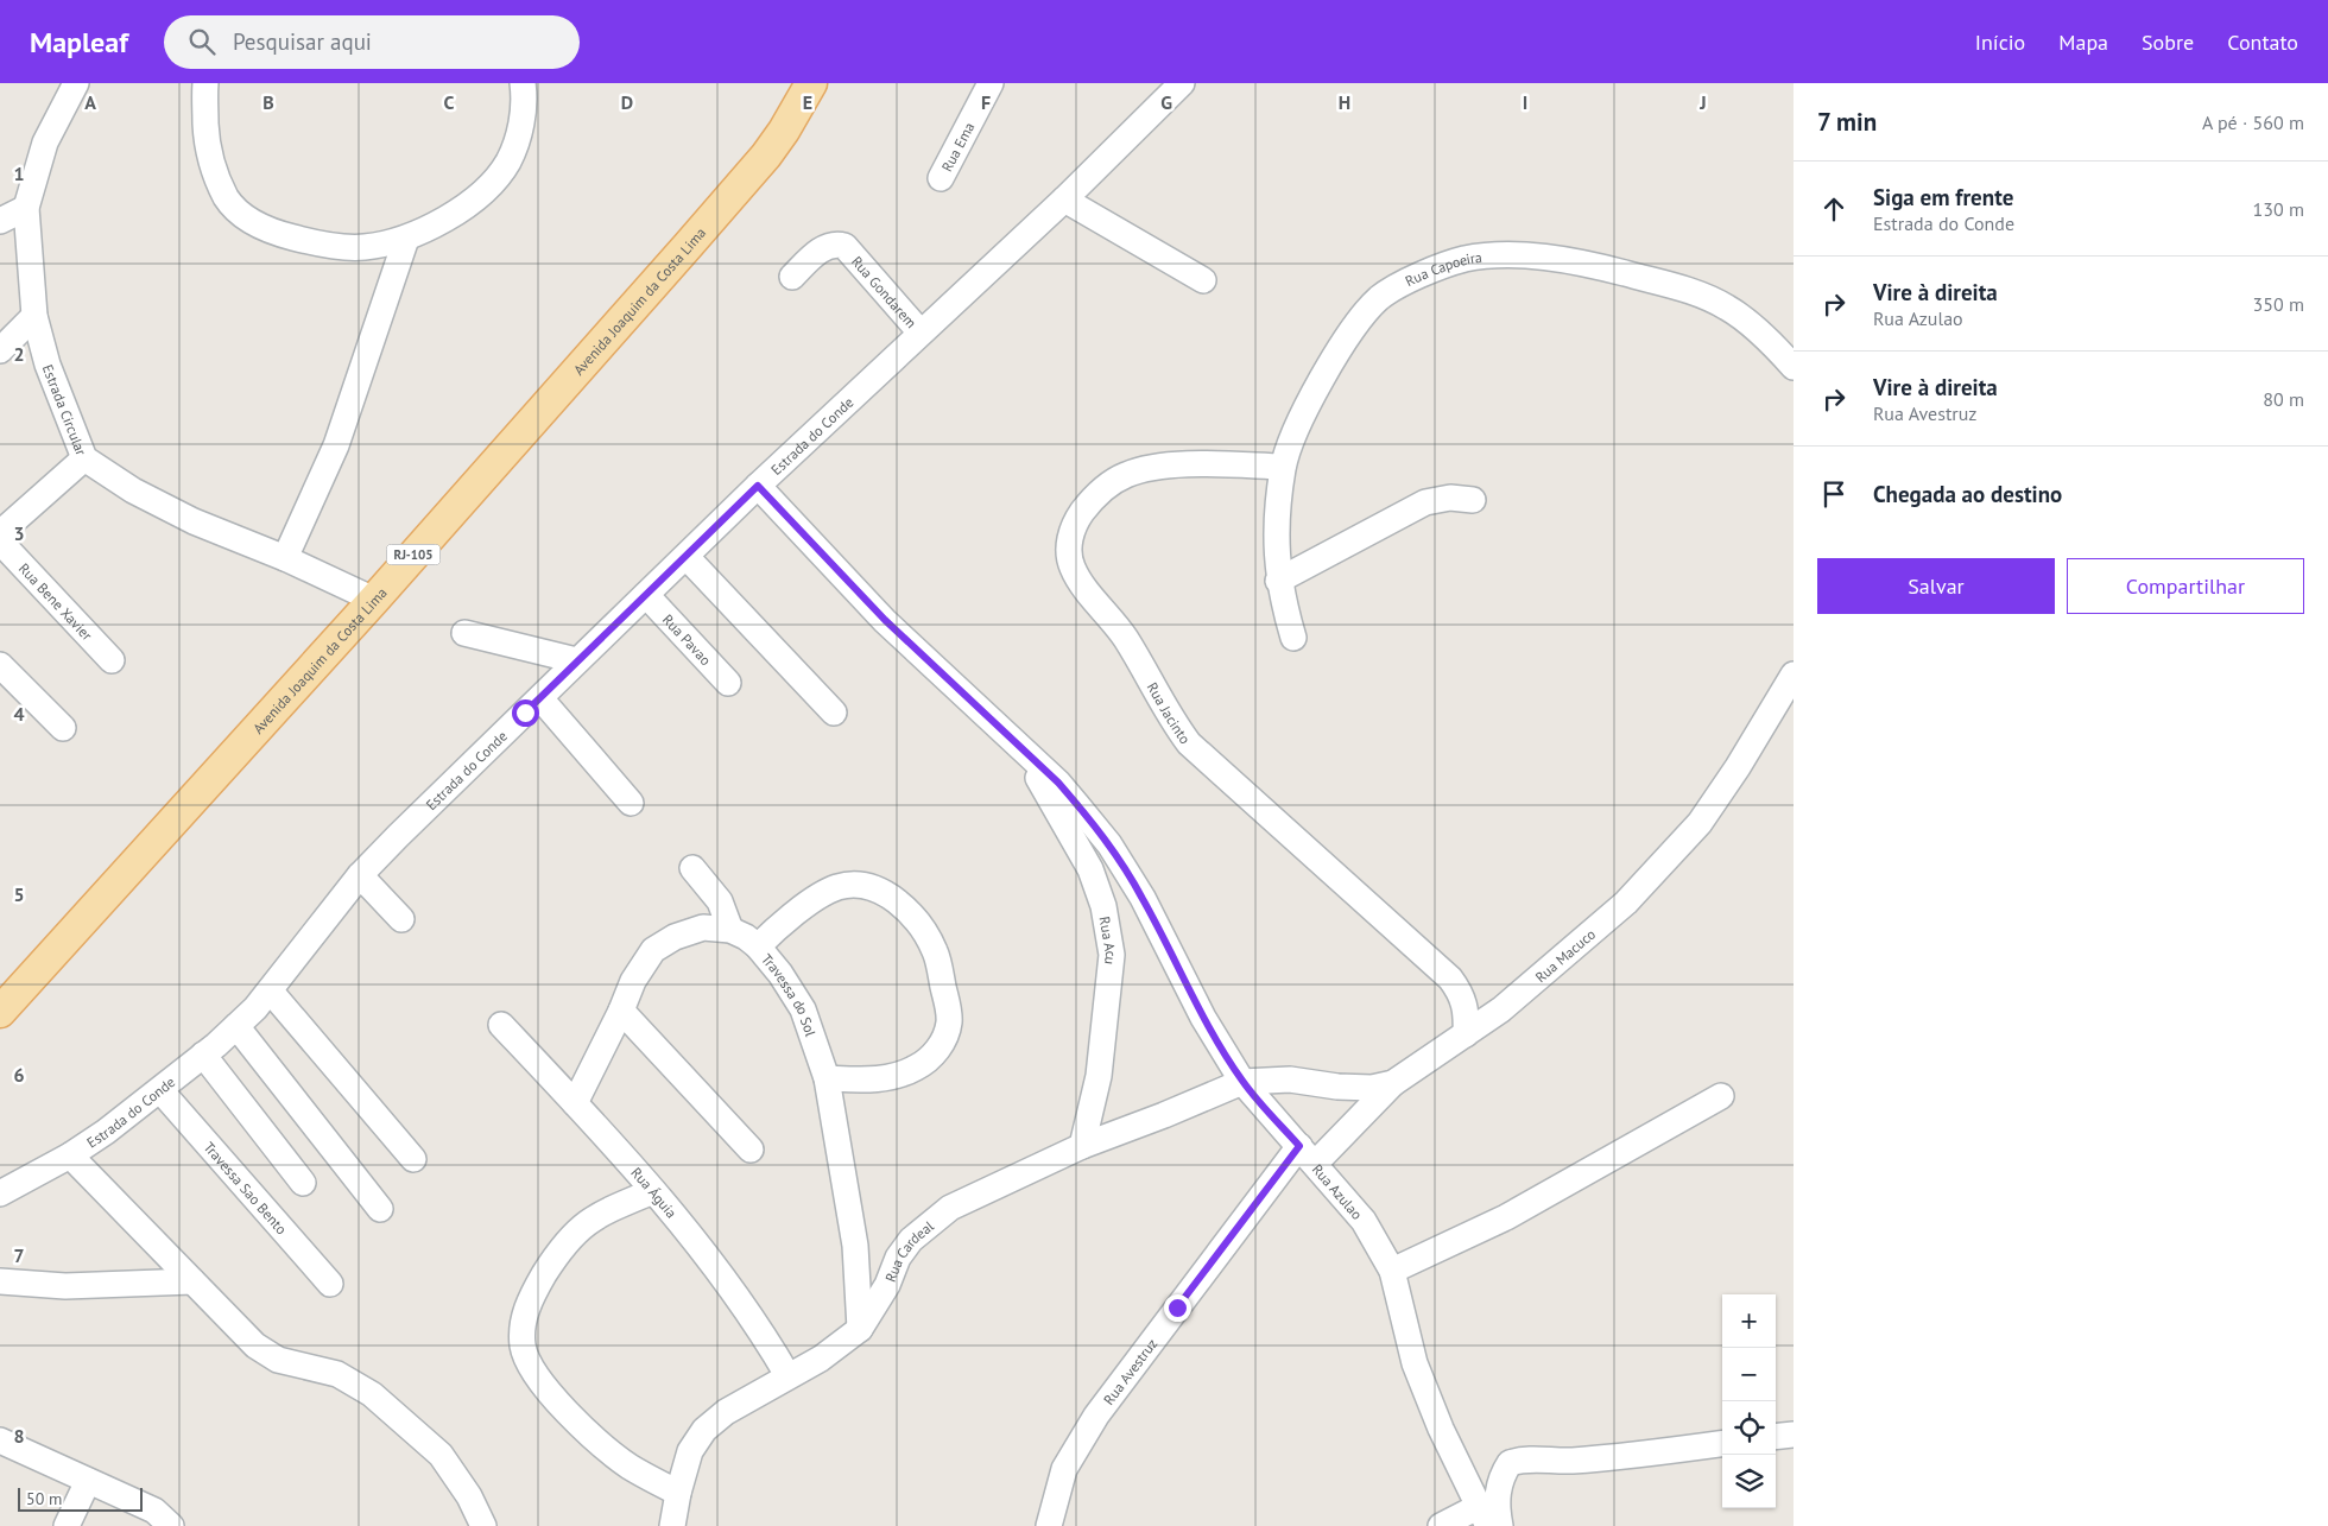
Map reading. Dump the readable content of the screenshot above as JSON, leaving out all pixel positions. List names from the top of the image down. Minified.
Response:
{"streets":{"main road":["Avenida Joaquim da Costa Lima","RJ-105"],"street":["Rua Ema","Rua Capoeira","Rua Gondarem","Estrada Circular","Estrada do Conde","Rua Bene Xavier","Rua Pavao","Rua Jacinto","Rua Acu","Rua Macuco","Travessa do Sol","Travessa Sao Bento","Rua Azulao","Rua Águia","Rua Cardeal","Rua Avestruz"]},"crossings":[["Rua Capoeira","Rua Jacinto"],["Rua Gondarem","Estrada do Conde"],["Avenida Joaquim da Costa Lima","Estrada Circular"],["Estrada do Conde","Rua Pavao"],["Estrada do Conde","Travessa Sao Bento"],["Estrada do Conde","Rua Azulao"],["Rua Jacinto","Rua Macuco"],["Rua Acu","Rua Azulao"],["Rua Acu","Rua Cardeal"],["Rua Macuco","Rua Azulao"],["Rua Macuco","Rua Cardeal"],["Rua Macuco","Rua Avestruz"],["Travessa do Sol","Rua Águia"],["Travessa do Sol","Rua Cardeal"],["Rua Azulao","Rua Cardeal"],["Rua Azulao","Rua Avestruz"],["Rua Águia","Rua Cardeal"]],"scale_bar":"50 m","page":{"header":"Mapleaf","search":"Pesquisar aqui","nav":["Início","Mapa","Sobre","Contato"],"heading":["7 min","A pé · 560 m"],"list":[["Siga em frente","Estrada do Conde","130 m"],["Vire à direita","Rua Azulao","350 m"],["Vire à direita","Rua Avestruz","80 m"],"Chegada ao destino"],"buttons":["Salvar","Compartilhar"],"map_buttons":["+","−"],"scale":"50 m"},"grid":{"columns":["A","B","C","D","E","F","G","H","I","J"],"rows":["1","2","3","4","5","6","7","8"]}}
